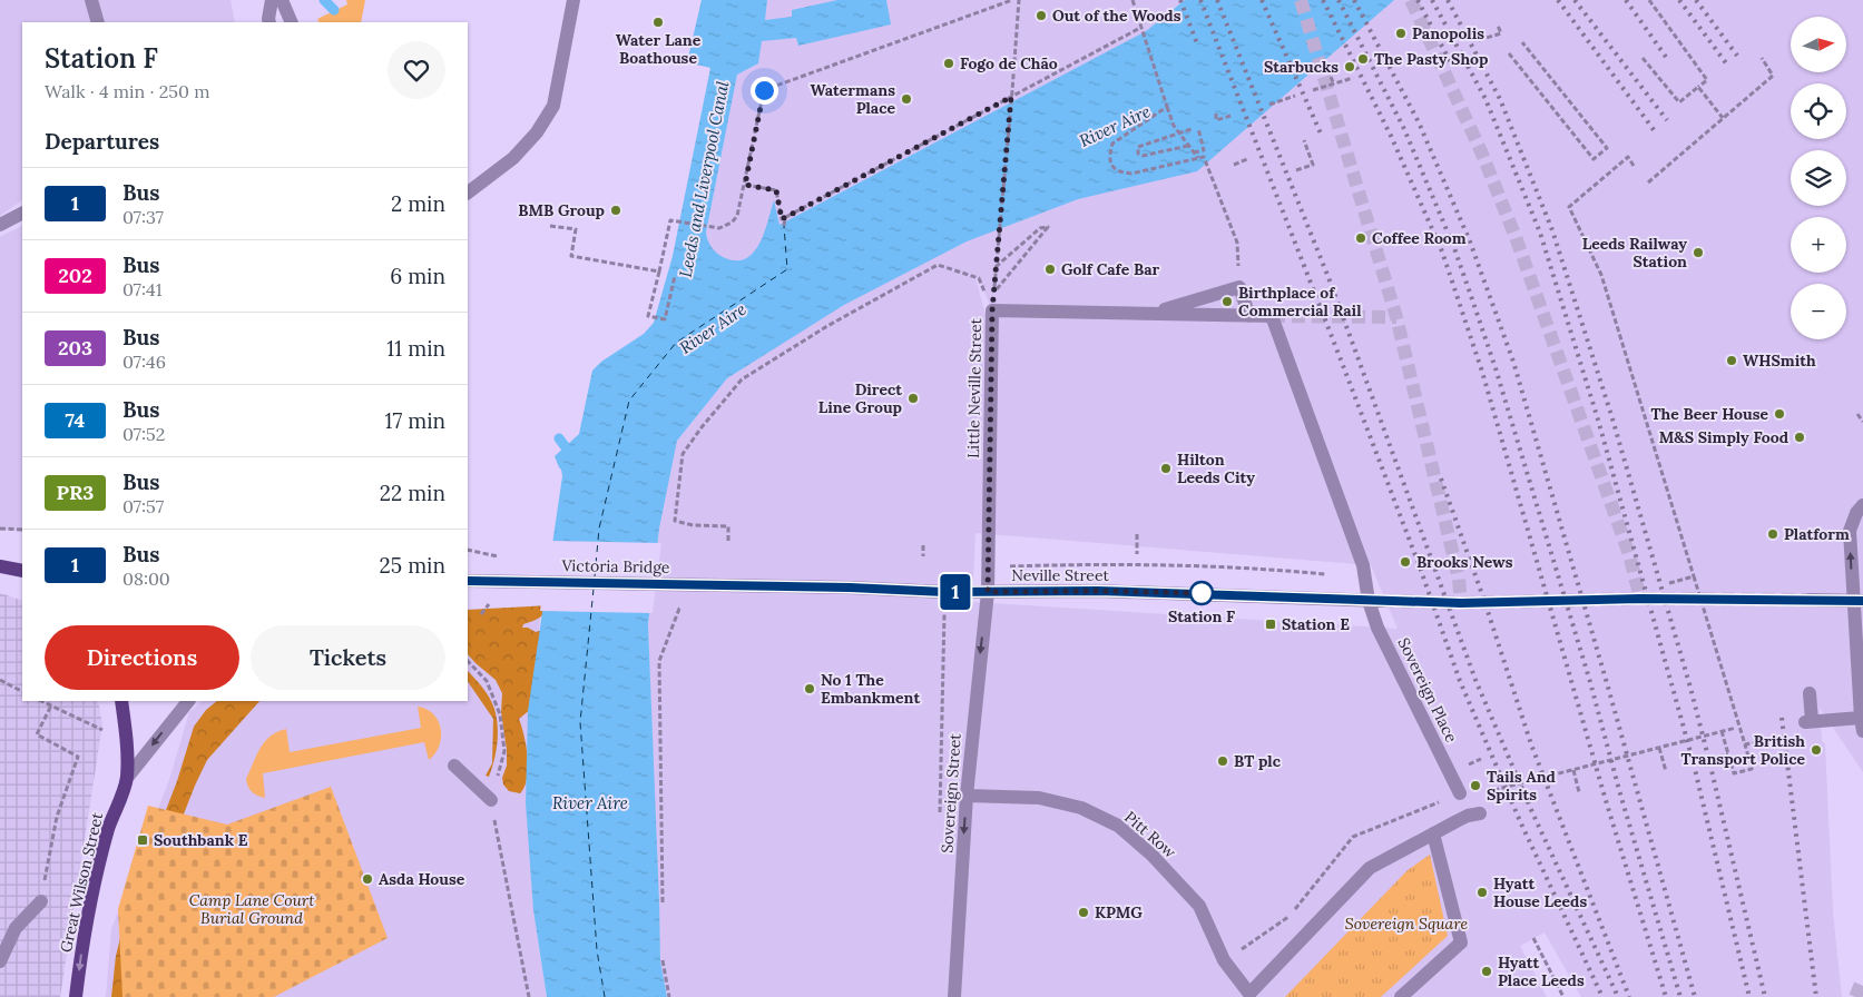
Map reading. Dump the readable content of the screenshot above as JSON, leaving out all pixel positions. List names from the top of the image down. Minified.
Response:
{"streets":{"main road":["Great Wilson Street"],"street":["Little Neville Street","Victoria Bridge","Neville Street","Sovereign Place","Sovereign Street","Pitt Row"]},"crossings":[["Little Neville Street","Neville Street"],["Little Neville Street","Sovereign Place"],["Little Neville Street","Sovereign Street"],["Victoria Bridge","Neville Street"],["Neville Street","Sovereign Place"],["Neville Street","Sovereign Street"],["Sovereign Street","Pitt Row"]],"one_way":["Sovereign Street","Great Wilson Street"],"water":["River Aire","Leeds and Liverpool Canal"],"parks":["Camp Lane Court Burial Ground","Sovereign Square"],"places":{"other":["Out of the Woods","Water Lane Boathouse","Panopolis","The Pasty Shop","Fogo de Chão","Starbucks","Watermans Place","BMB Group","Coffee Room","Leeds Railway Station","Golf Cafe Bar","Birthplace of Commercial Rail","WHSmith","Direct Line Group","The Beer House","M&S Simply Food","Hilton Leeds City","Platform","Brooks News","Station F","No 1 The Embankment","British Transport Police","BT plc","Tails And Spirits","Asda House","Hyatt House Leeds","KPMG","Hyatt Place Leeds"],"transit":["Station E","Southbank E"]},"lines":["bus line 1"],"north":"right","page":{"on_map":"1","map_buttons":["+","−"],"heading":[["Station F","Walk · 4 min · 250 m"],"Departures"],"list":[{"mark":"1","name":"Bus","note":"07:37","value":"2 min"},{"mark":"202","name":"Bus","note":"07:41","value":"6 min"},{"mark":"203","name":"Bus","note":"07:46","value":"11 min"},{"mark":"74","name":"Bus","note":"07:52","value":"17 min"},{"mark":"PR3","name":"Bus","note":"07:57","value":"22 min"},{"mark":"1","name":"Bus","note":"08:00","value":"25 min"}],"buttons":["Directions","Tickets"]}}
